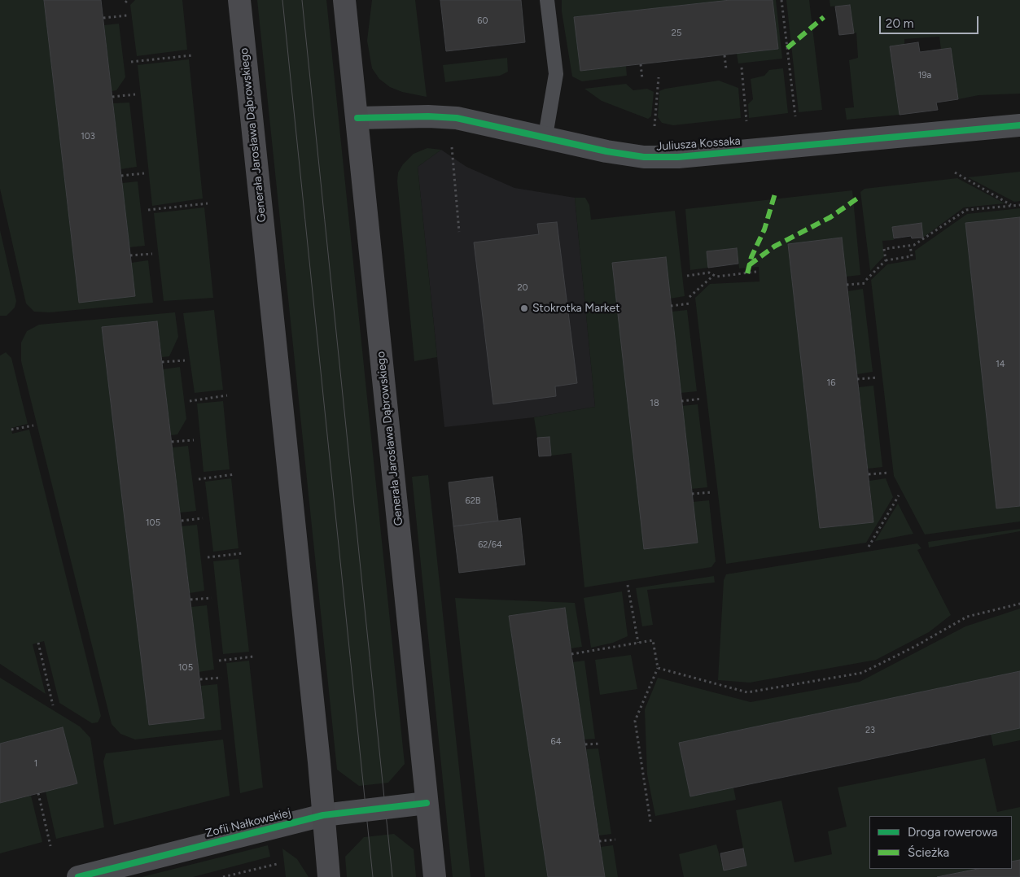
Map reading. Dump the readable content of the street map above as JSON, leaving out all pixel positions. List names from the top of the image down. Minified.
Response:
{"streets":{"main road":["Generała Jarosława Dąbrowskiego"],"street":["Juliusza Kossaka","Zofii Nałkowskiej"]},"crossings":[["Generała Jarosława Dąbrowskiego","Juliusza Kossaka"],["Generała Jarosława Dąbrowskiego","Zofii Nałkowskiej"]],"places":["Stokrotka Market"],"house_numbers":["60","25","19a","103","20","14","16","18","62B","105","62/64","105","23","64","1"],"legend":["Droga rowerowa","Ścieżka"],"scale_bar":"20 m"}
